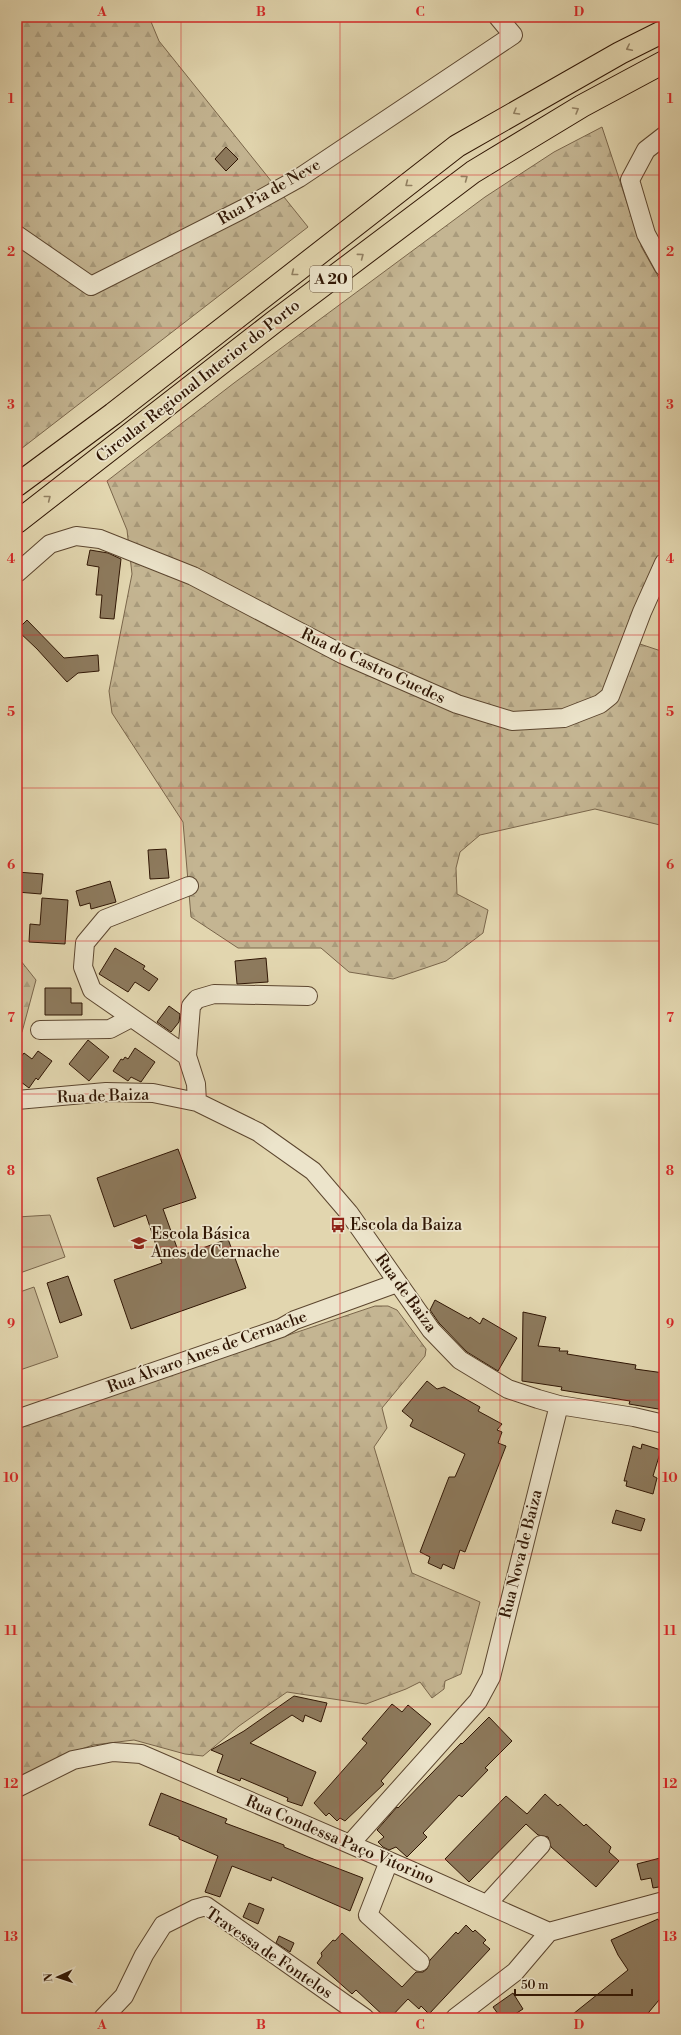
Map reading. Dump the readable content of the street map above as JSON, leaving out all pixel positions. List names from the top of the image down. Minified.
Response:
{"streets":{"highway":["A 20","Circular Regional Interior do Porto"],"street":["Rua Pia de Neve","Rua do Castro Guedes","Rua de Baiza","Rua Álvaro Anes de Cernache","Rua Nova de Baiza","Rua Condessa Paço Vitorino","Travessa de Fontelos"]},"crossings":[["Rua de Baiza","Rua Álvaro Anes de Cernache"],["Rua de Baiza","Rua Nova de Baiza"],["Rua Nova de Baiza","Rua Condessa Paço Vitorino"]],"places":{"bus stop":["Escola da Baiza"],"school or university":["Escola Básica Anes de Cernache"]},"scale_bar":"50 m","north":"left","grid":{"columns":["A","B","C","D"],"rows":["1","2","3","4","5","6","7","8","9","10","11","12","13"]}}
